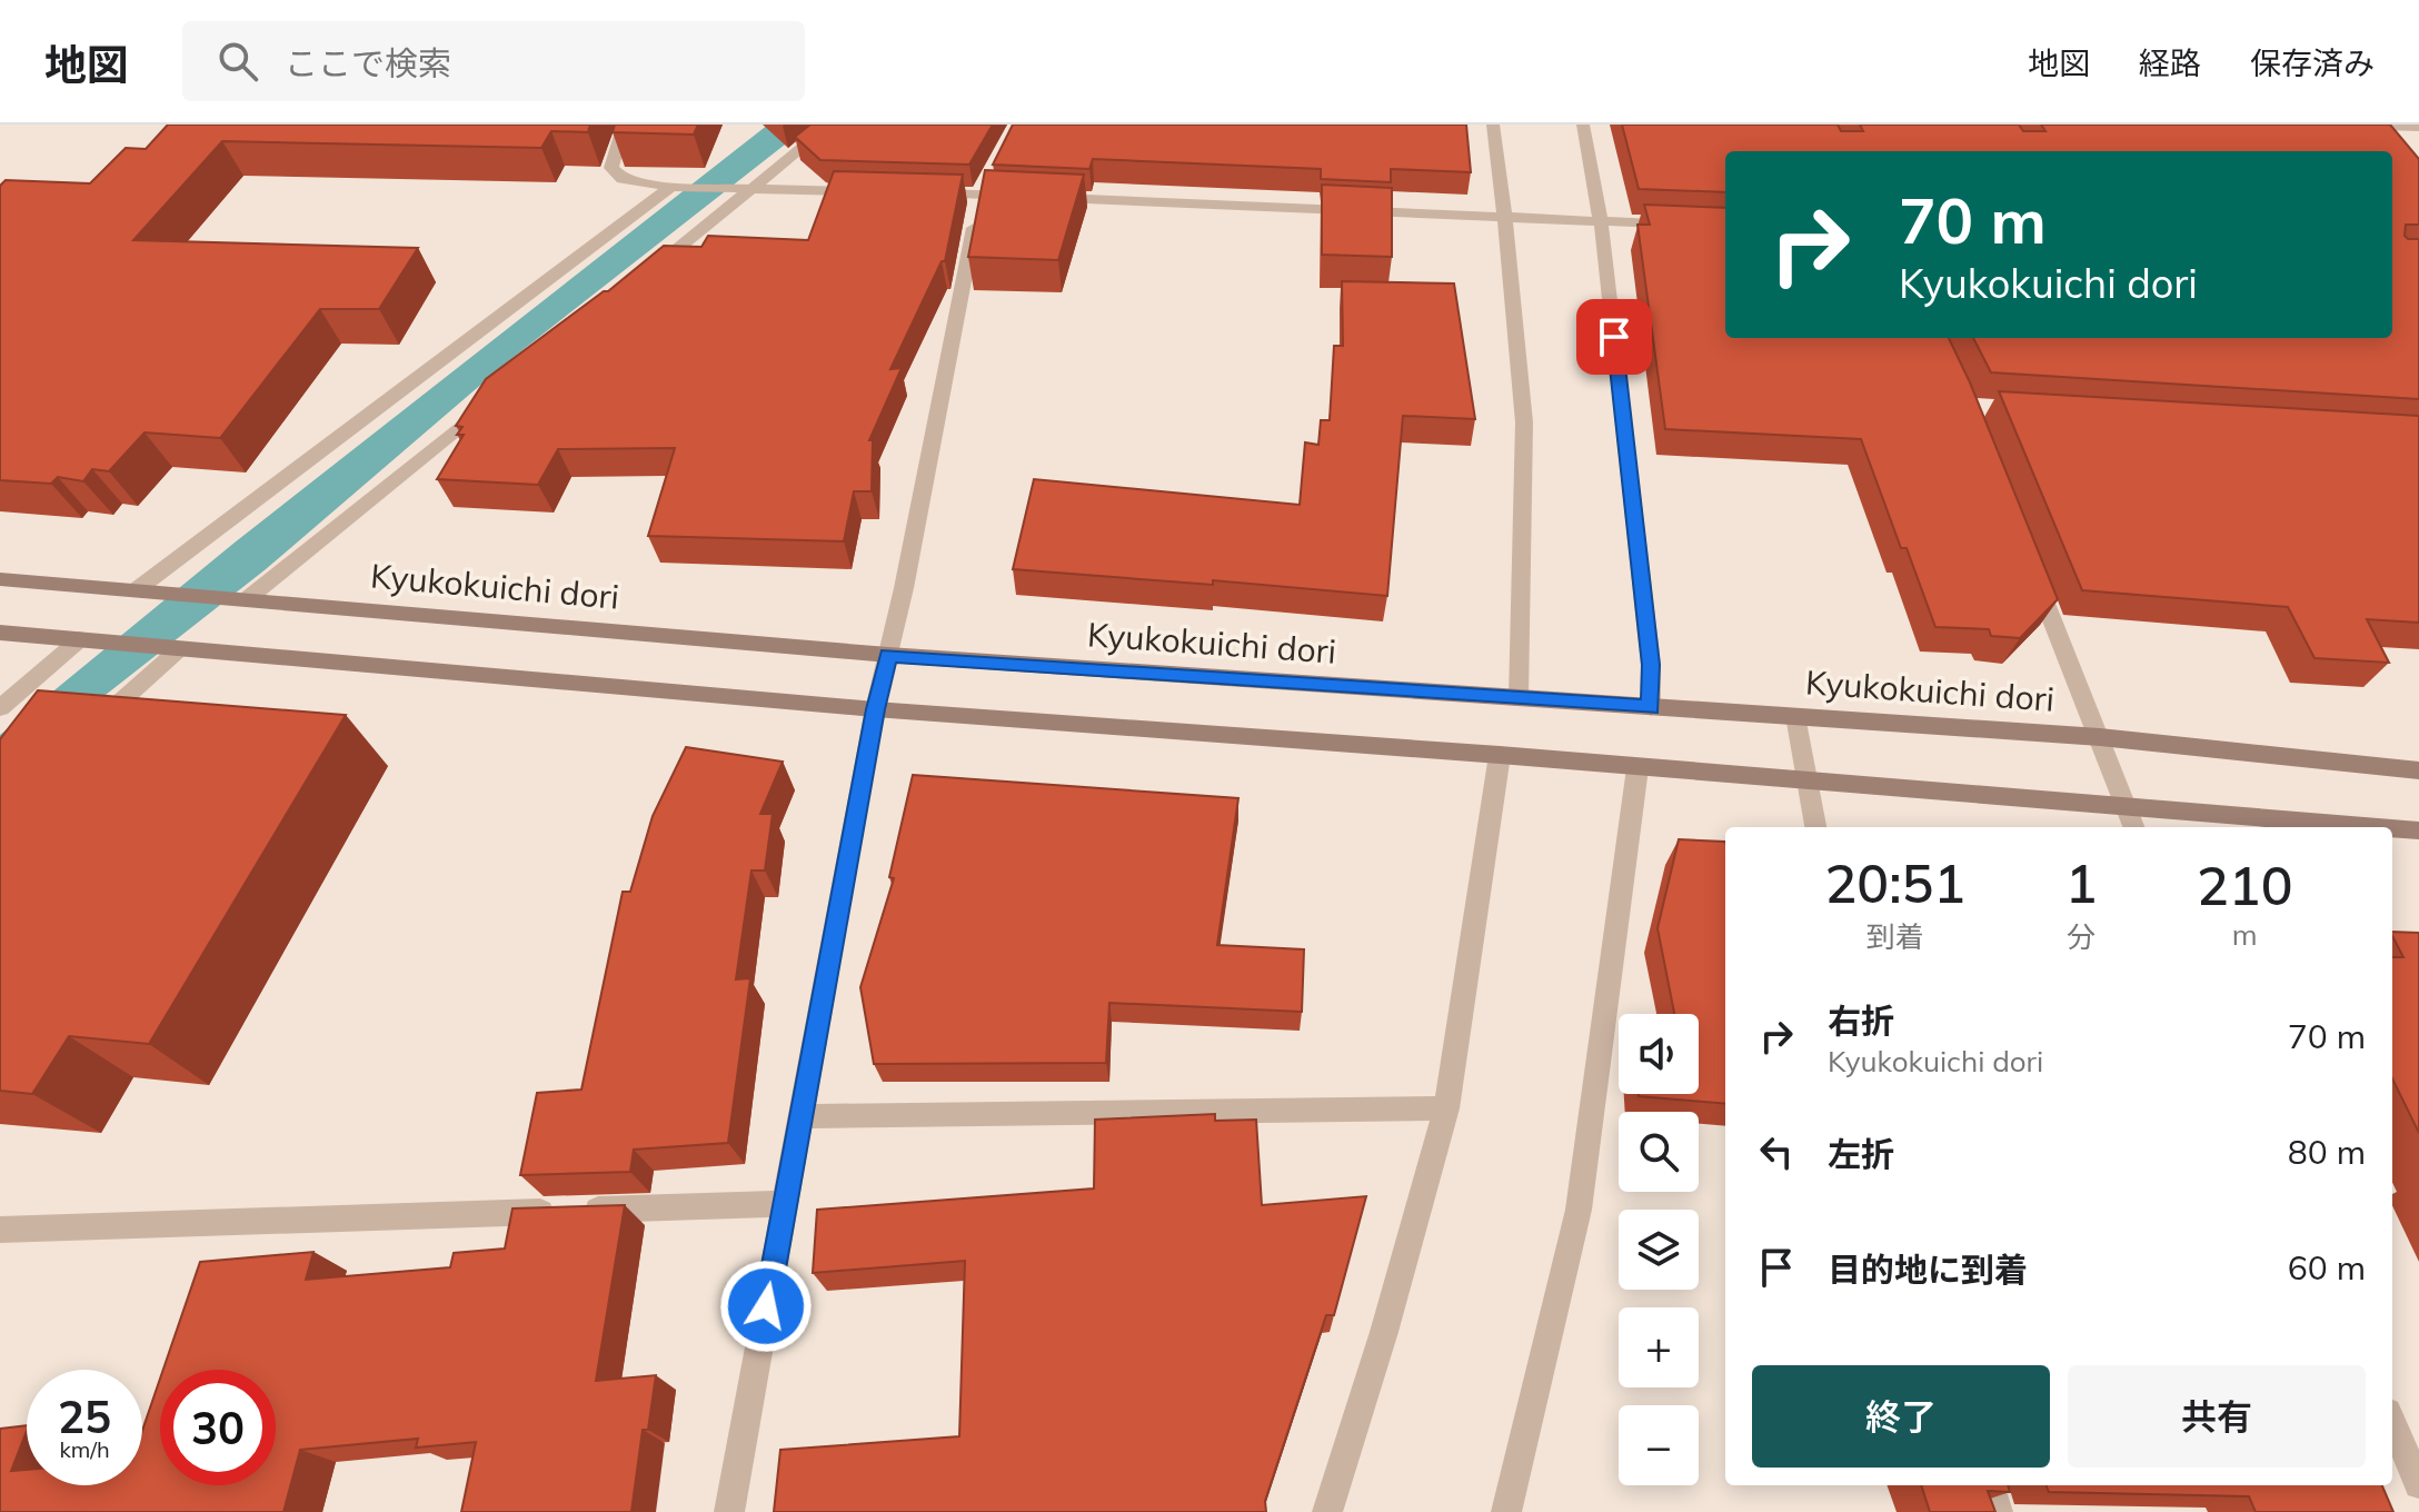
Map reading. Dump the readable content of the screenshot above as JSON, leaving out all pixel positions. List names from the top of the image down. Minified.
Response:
{"streets":{"main road":["Kyukokuichi dori"]},"page":{"header":"地図","search":"ここで検索","nav":["地図","経路","保存済み"],"turn":["70 m","Kyukokuichi dori"],"eta":["20:51","到着","1","分","210","m"],"list":[{"name":"右折","note":"Kyukokuichi dori","value":"70 m"},{"name":"左折","value":"80 m"},{"name":"目的地に到着","value":"60 m"}],"map_buttons":["+","−"],"buttons":["終了","共有"],"speed":"25 km/h","limit":"30"}}
